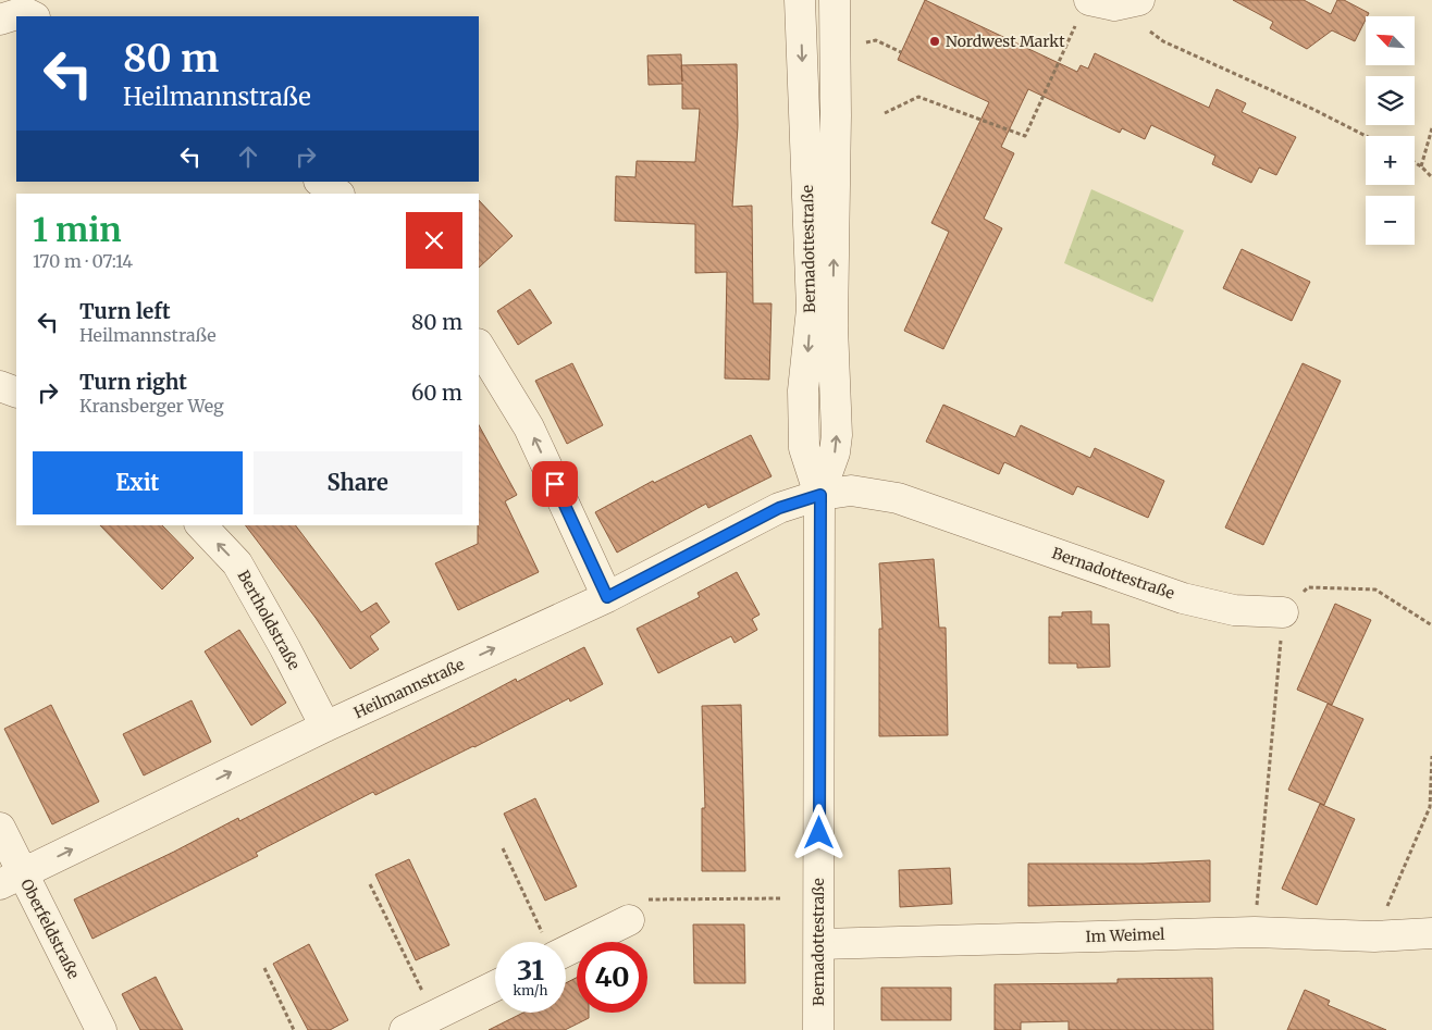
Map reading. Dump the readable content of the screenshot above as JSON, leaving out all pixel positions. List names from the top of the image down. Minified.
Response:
{"streets":{"street":["Bernadottestraße","Bertholdstraße","Heilmannstraße","Oberfeldstraße","Im Weimel"]},"crossings":[["Bernadottestraße","Heilmannstraße"],["Bernadottestraße","Im Weimel"],["Bertholdstraße","Heilmannstraße"],["Heilmannstraße","Oberfeldstraße"]],"one_way":["Bertholdstraße","Heilmannstraße"],"places":["Nordwest Markt"],"north":"top left","page":{"map_buttons":["+","−"],"turn":["80 m","Heilmannstraße"],"heading":["1 min","170 m · 07:14"],"list":[{"name":"Turn left","note":"Heilmannstraße","value":"80 m"},{"name":"Turn right","note":"Kransberger Weg","value":"60 m"}],"buttons":["Exit","Share"],"speed":"31 km/h","limit":"40"}}
